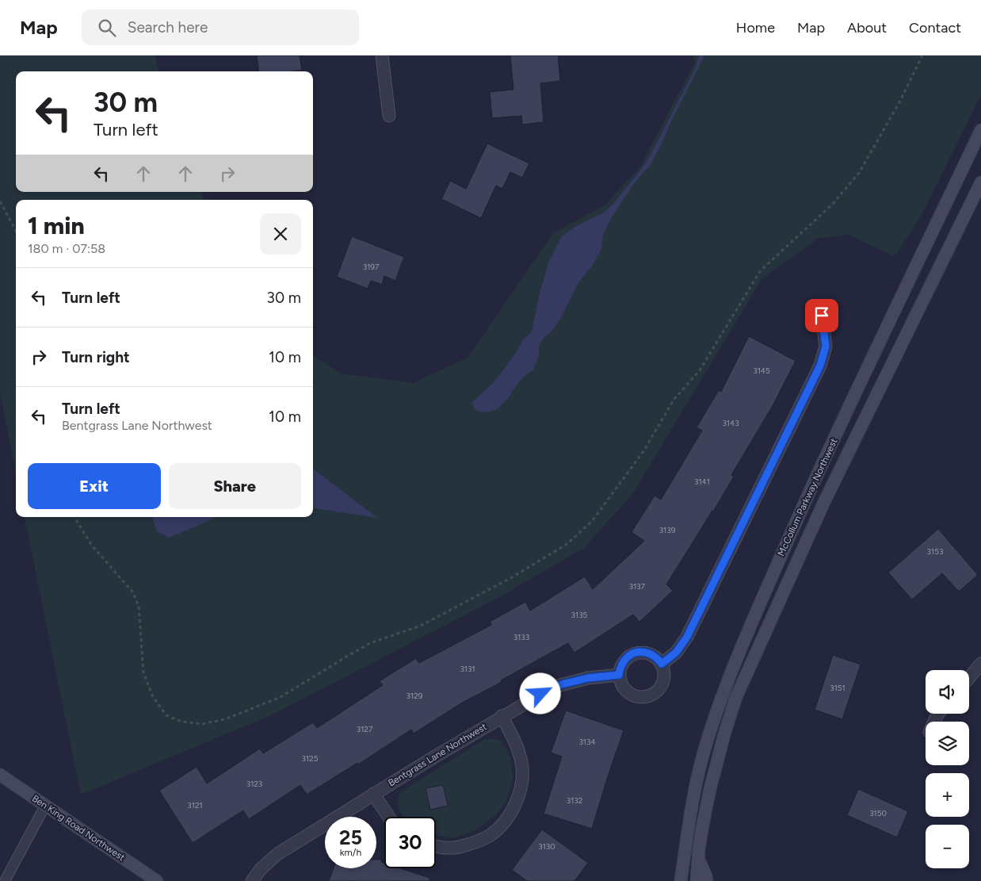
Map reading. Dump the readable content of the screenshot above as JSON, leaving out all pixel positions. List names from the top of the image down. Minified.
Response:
{"streets":{"street":["McCollum Parkway Northwest","Bentgrass Lane Northwest","Ben King Road Northwest"]},"house_numbers":["3197","3145","3143","3141","3139","3153","3137","3135","3133","3131","3151","3129","3127","3134","3125","3123","3132","3121","3150","3130"],"page":{"header":"Map","search":"Search here","nav":["Home","Map","About","Contact"],"turn":["30 m","Turn left"],"heading":["1 min","180 m · 07:58"],"list":[{"name":"Turn left","value":"30 m"},{"name":"Turn right","value":"10 m"},{"name":"Turn left","note":"Bentgrass Lane Northwest","value":"10 m"}],"buttons":["Exit","Share"],"map_buttons":["+","−"],"speed":"25 km/h","limit":"30"}}
